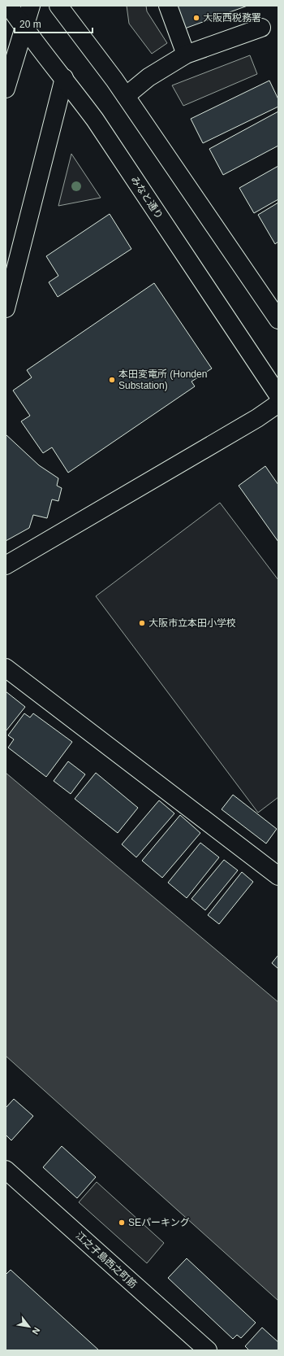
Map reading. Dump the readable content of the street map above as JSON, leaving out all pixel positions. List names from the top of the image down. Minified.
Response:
{"streets":{"main road":["みなと通り","江之子島西之町筋"]},"places":["大阪西税務署","本田変電所 (Honden Substation)","大阪市立本田小学校","SEパーキング"],"scale_bar":"20 m","north":"bottom right"}
